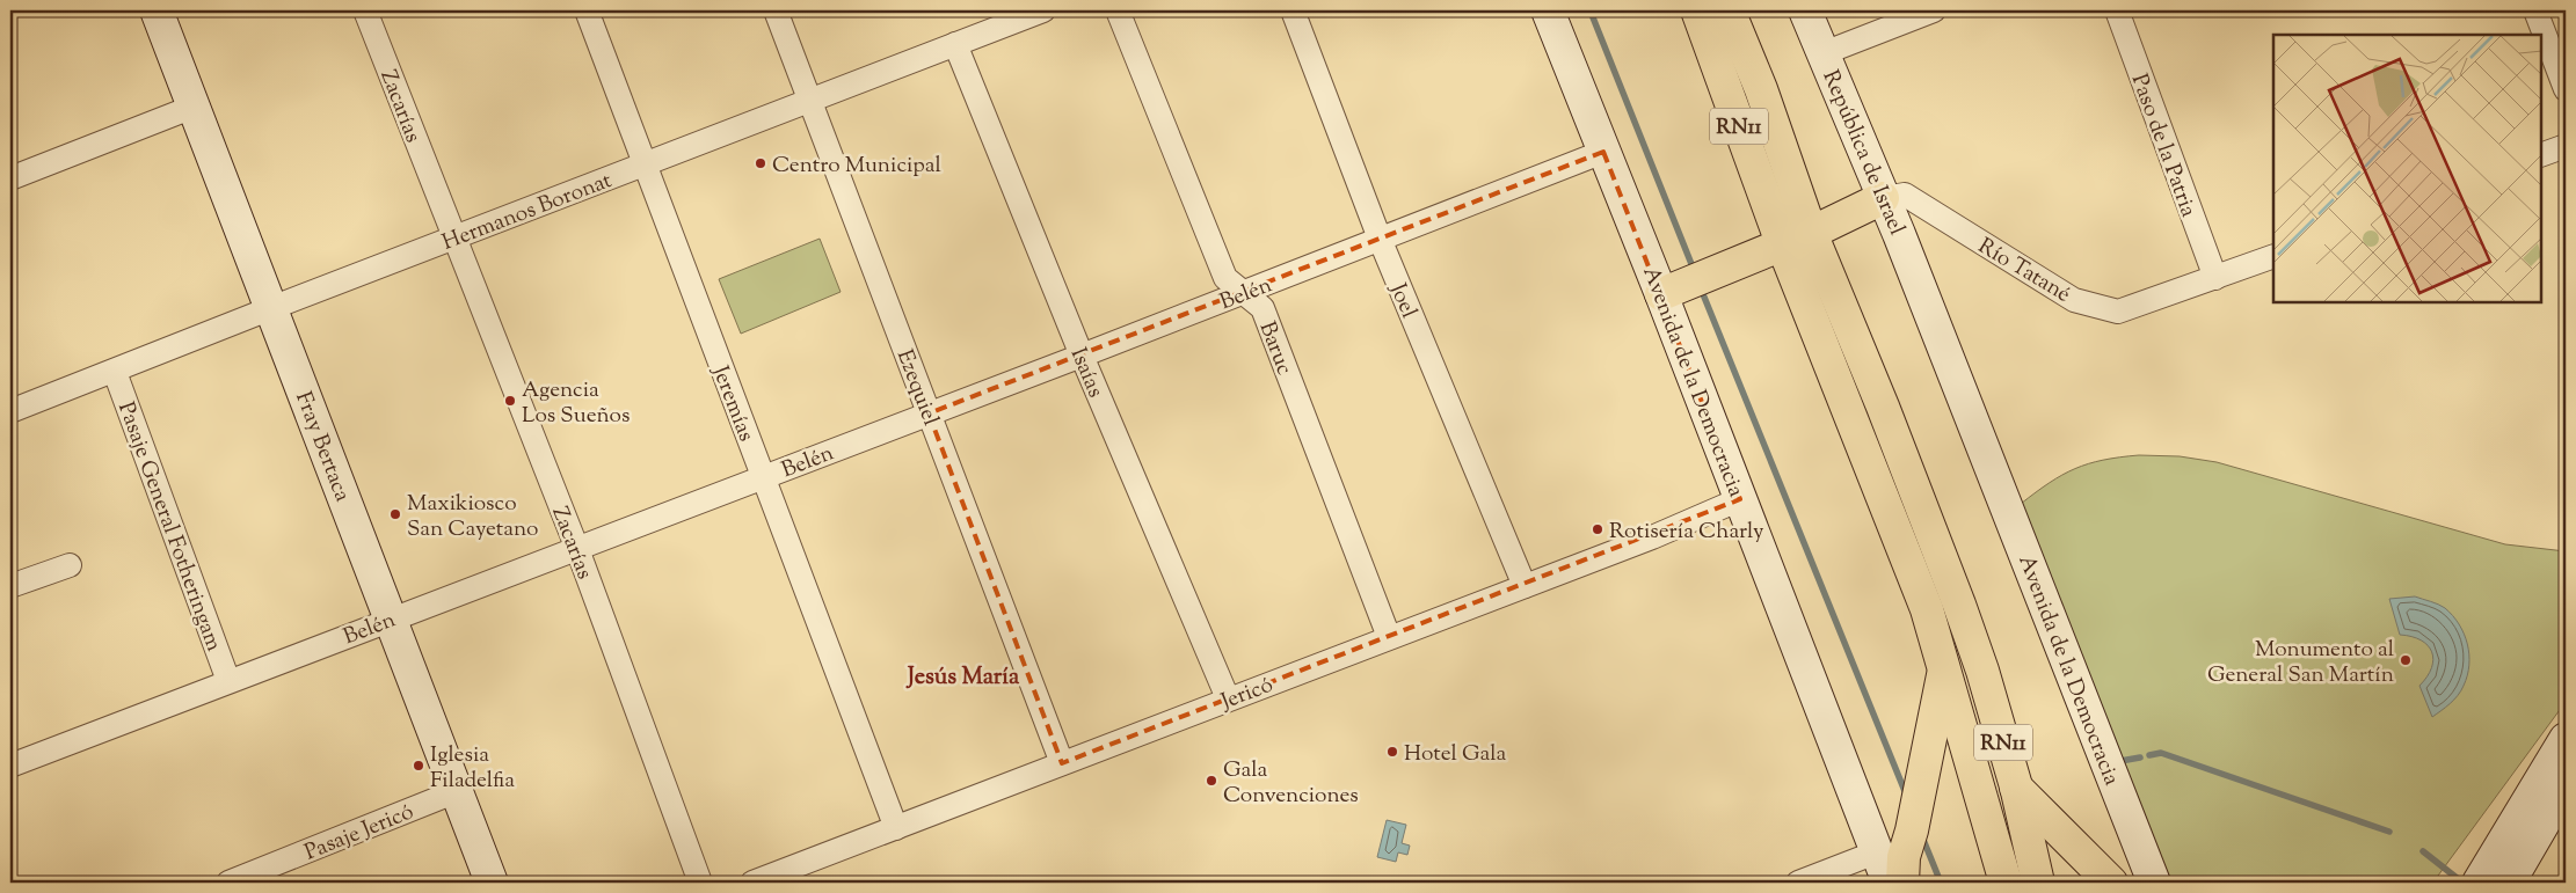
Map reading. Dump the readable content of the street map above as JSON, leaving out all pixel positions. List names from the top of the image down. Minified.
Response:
{"streets":{"highway":["RN11"],"street":["Zacarías","Paso de la Patria","República de Israel","Hermanos Boronat","Río Tatané","Belén","Joel","Baruc","Isaías","Avenida de la Democracia","Ezequiel","Jeremías","Fray Bertaca","Pasaje General Fotheringam","Jericó","Pasaje Jericó"]},"crossings":[["Zacarías","Hermanos Boronat"],["Zacarías","Belén"],["Paso de la Patria","Río Tatané"],["República de Israel","Río Tatané"],["República de Israel","Avenida de la Democracia"],["Hermanos Boronat","Isaías"],["Hermanos Boronat","Ezequiel"],["Hermanos Boronat","Jeremías"],["Hermanos Boronat","Fray Bertaca"],["Hermanos Boronat","Pasaje General Fotheringam"],["Belén","Joel"],["Belén","Baruc"],["Belén","Isaías"],["Belén","Avenida de la Democracia"],["Belén","Ezequiel"],["Belén","Jeremías"],["Belén","Fray Bertaca"],["Belén","Pasaje General Fotheringam"],["Joel","Jericó"],["Baruc","Jericó"],["Isaías","Jericó"],["Avenida de la Democracia","Jericó"],["Ezequiel","Jericó"],["Jeremías","Jericó"],["Fray Bertaca","Pasaje Jericó"]],"districts":["Jesús María"],"places":["Centro Municipal","Agencia Los Sueños","Maxikiosco San Cayetano","Rotisería Charly","Monumento al General San Martín","Hotel Gala","Iglesia Filadelfia","Gala Convenciones"]}
